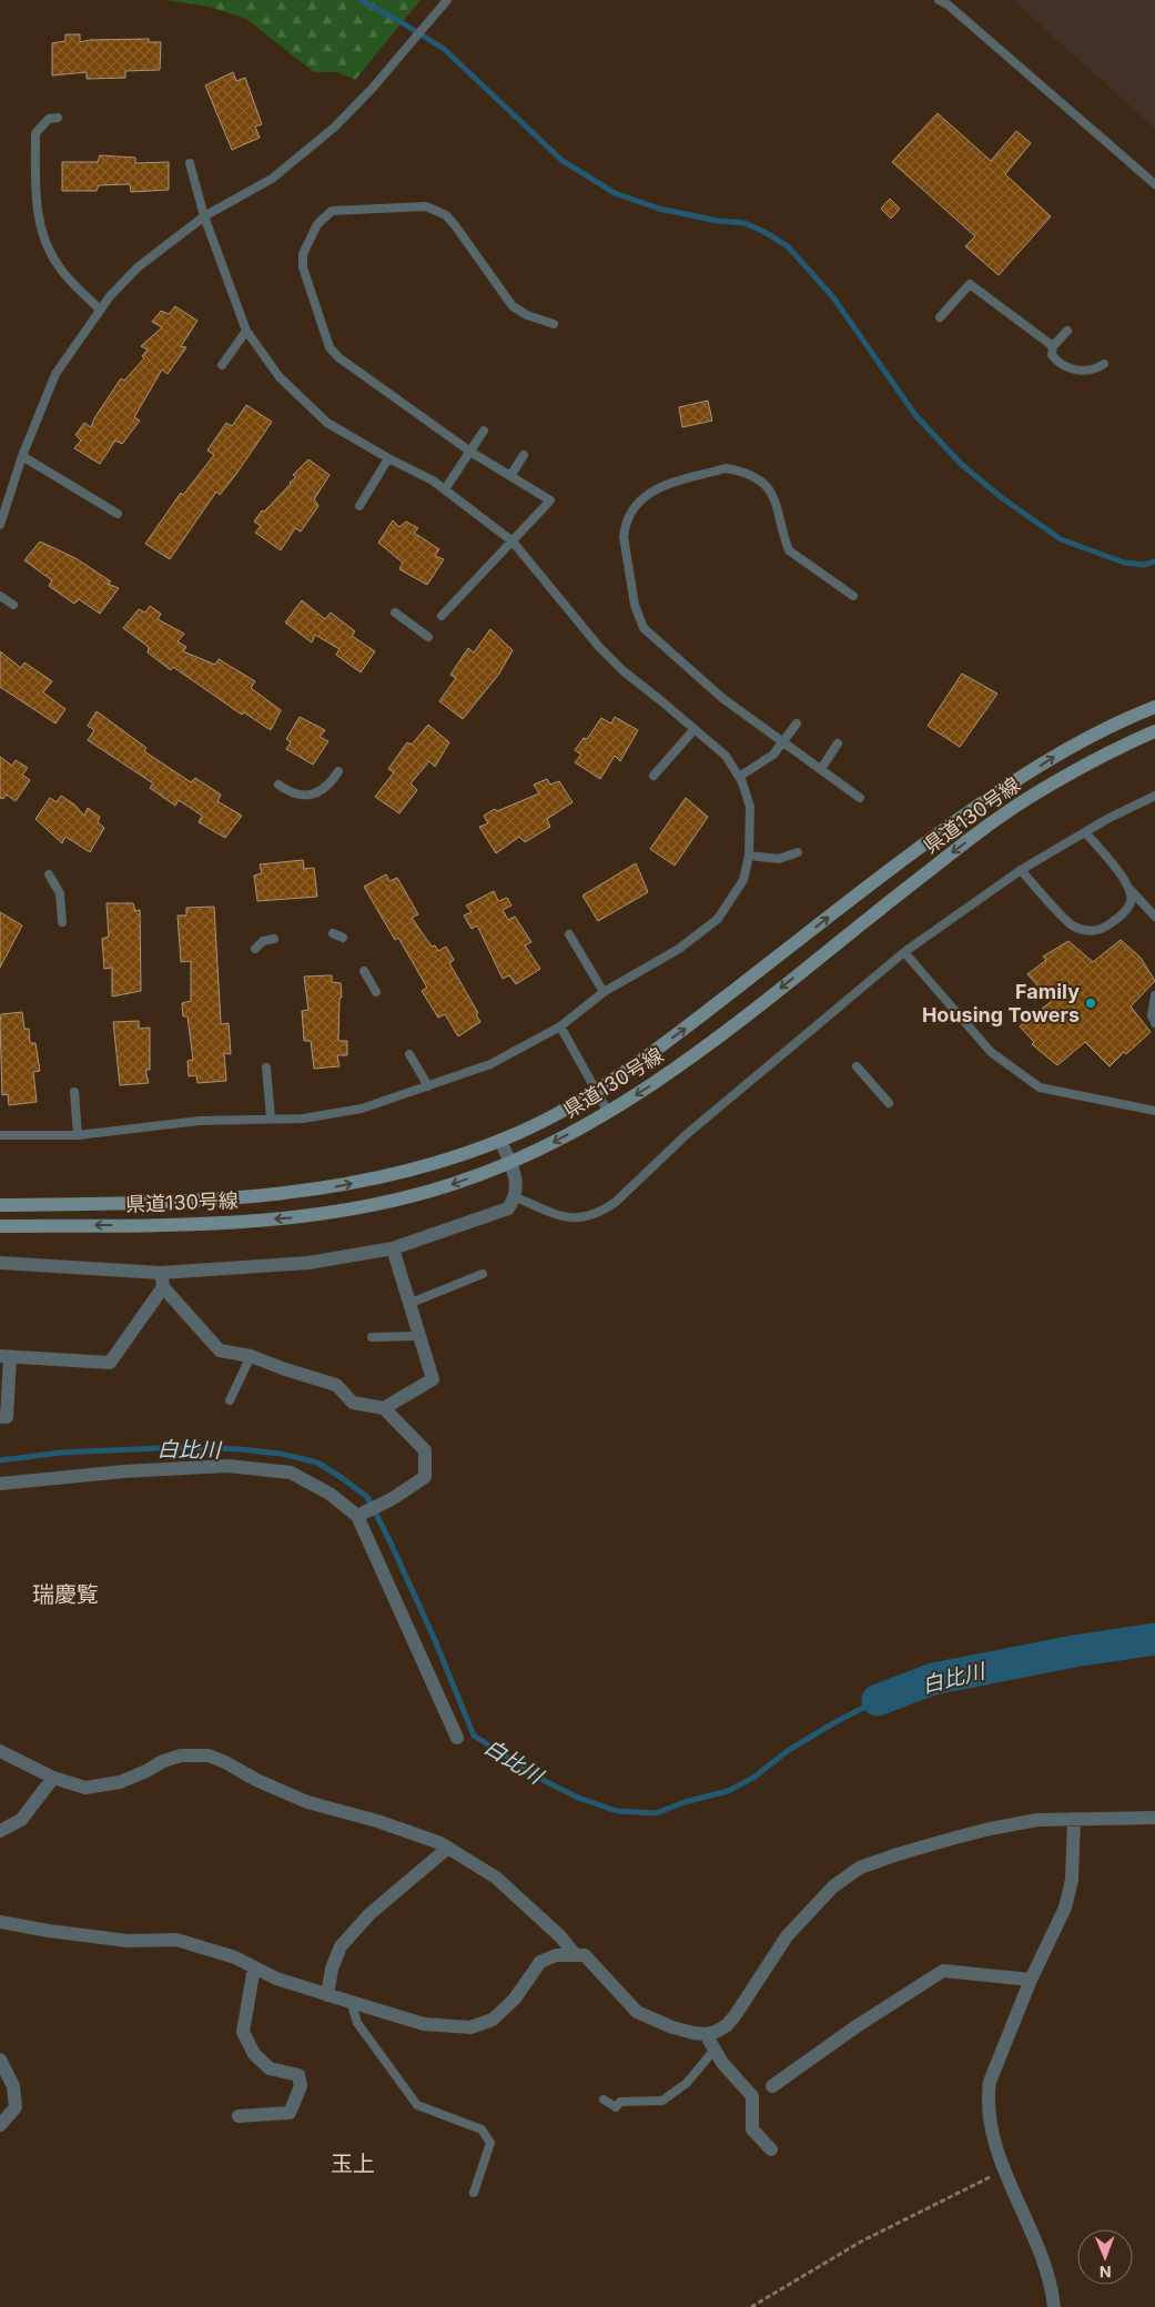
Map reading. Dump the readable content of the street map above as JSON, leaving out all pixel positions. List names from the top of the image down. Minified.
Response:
{"streets":{"main road":["県道130号線"]},"districts":["瑞慶覧","玉上"],"water":["白比川"],"places":["Family Housing Towers"],"north":"bottom"}
